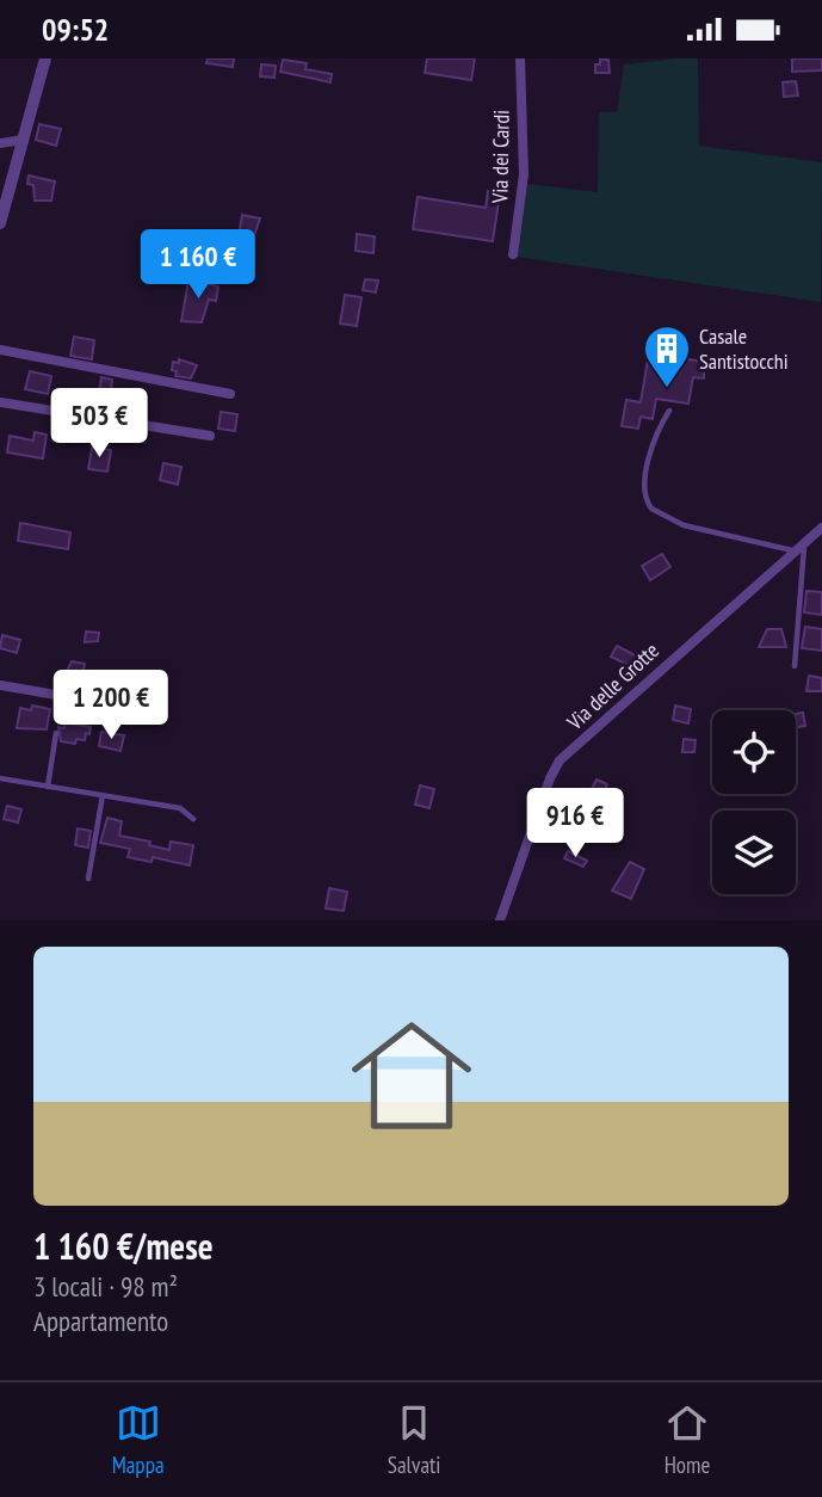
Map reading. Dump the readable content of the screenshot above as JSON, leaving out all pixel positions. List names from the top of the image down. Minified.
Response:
{"streets":{"street":["Via dei Cardi","Via delle Grotte"]},"places":{"building":["Casale Santistocchi"]},"page":{"status":"09:52","price":["1 160 €","503 €","1 200 €","916 €"],"list":[{"name":"1 160 €/mese","note":"3 locali · 98 m² · Appartamento"}],"tabs":["Mappa","Salvati","Home"]}}
